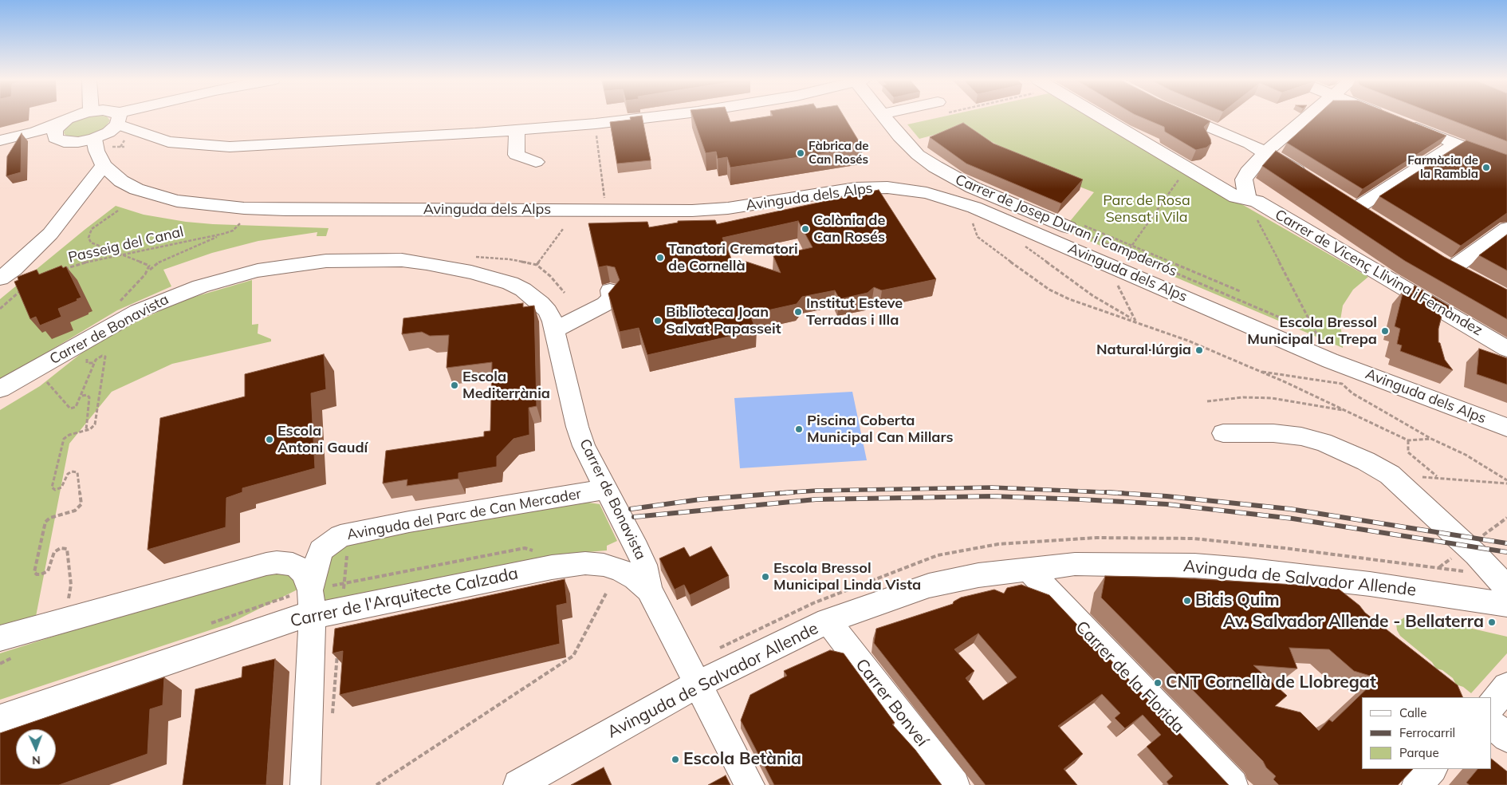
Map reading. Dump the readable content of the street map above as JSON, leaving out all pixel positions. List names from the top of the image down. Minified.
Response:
{"streets":{"street":["Avinguda dels Alps","Carrer de Josep Duran i Campderrós","Carrer de Vicenç Llivina i Fernàndez","Carrer de Bonavista","Avinguda del Parc de Can Mercader","Avinguda de Salvador Allende","Carrer de l'Arquitecte Calzada","Carrer de la Florida","Carrer Bonveí"],"path":["Passeig del Canal"]},"crossings":[["Carrer de Bonavista","Avinguda del Parc de Can Mercader"],["Carrer de Bonavista","Avinguda de Salvador Allende"],["Carrer de Bonavista","Carrer de l'Arquitecte Calzada"],["Avinguda del Parc de Can Mercader","Carrer de l'Arquitecte Calzada"],["Avinguda de Salvador Allende","Carrer de la Florida"],["Avinguda de Salvador Allende","Carrer Bonveí"]],"parks":["Parc de Rosa Sensat i Vila"],"places":["Fàbrica de Can Rosés","Farmàcia de la Rambla","Colònia de Can Rosés","Tanatori Crematori de Cornellà","Institut Esteve Terradas i Illa","Biblioteca Joan Salvat Papasseit","Escola Bressol Municipal La Trepa","Natural·lúrgia","Escola Mediterrània","Piscina Coberta Municipal Can Millars","Escola Antoni Gaudí","Escola Bressol Municipal Linda Vista","Bicis Quim","Av. Salvador Allende - Bellaterra","CNT Cornellà de Llobregat","Escola Betània"],"legend":["Calle","Ferrocarril","Parque"],"north":"bottom"}
